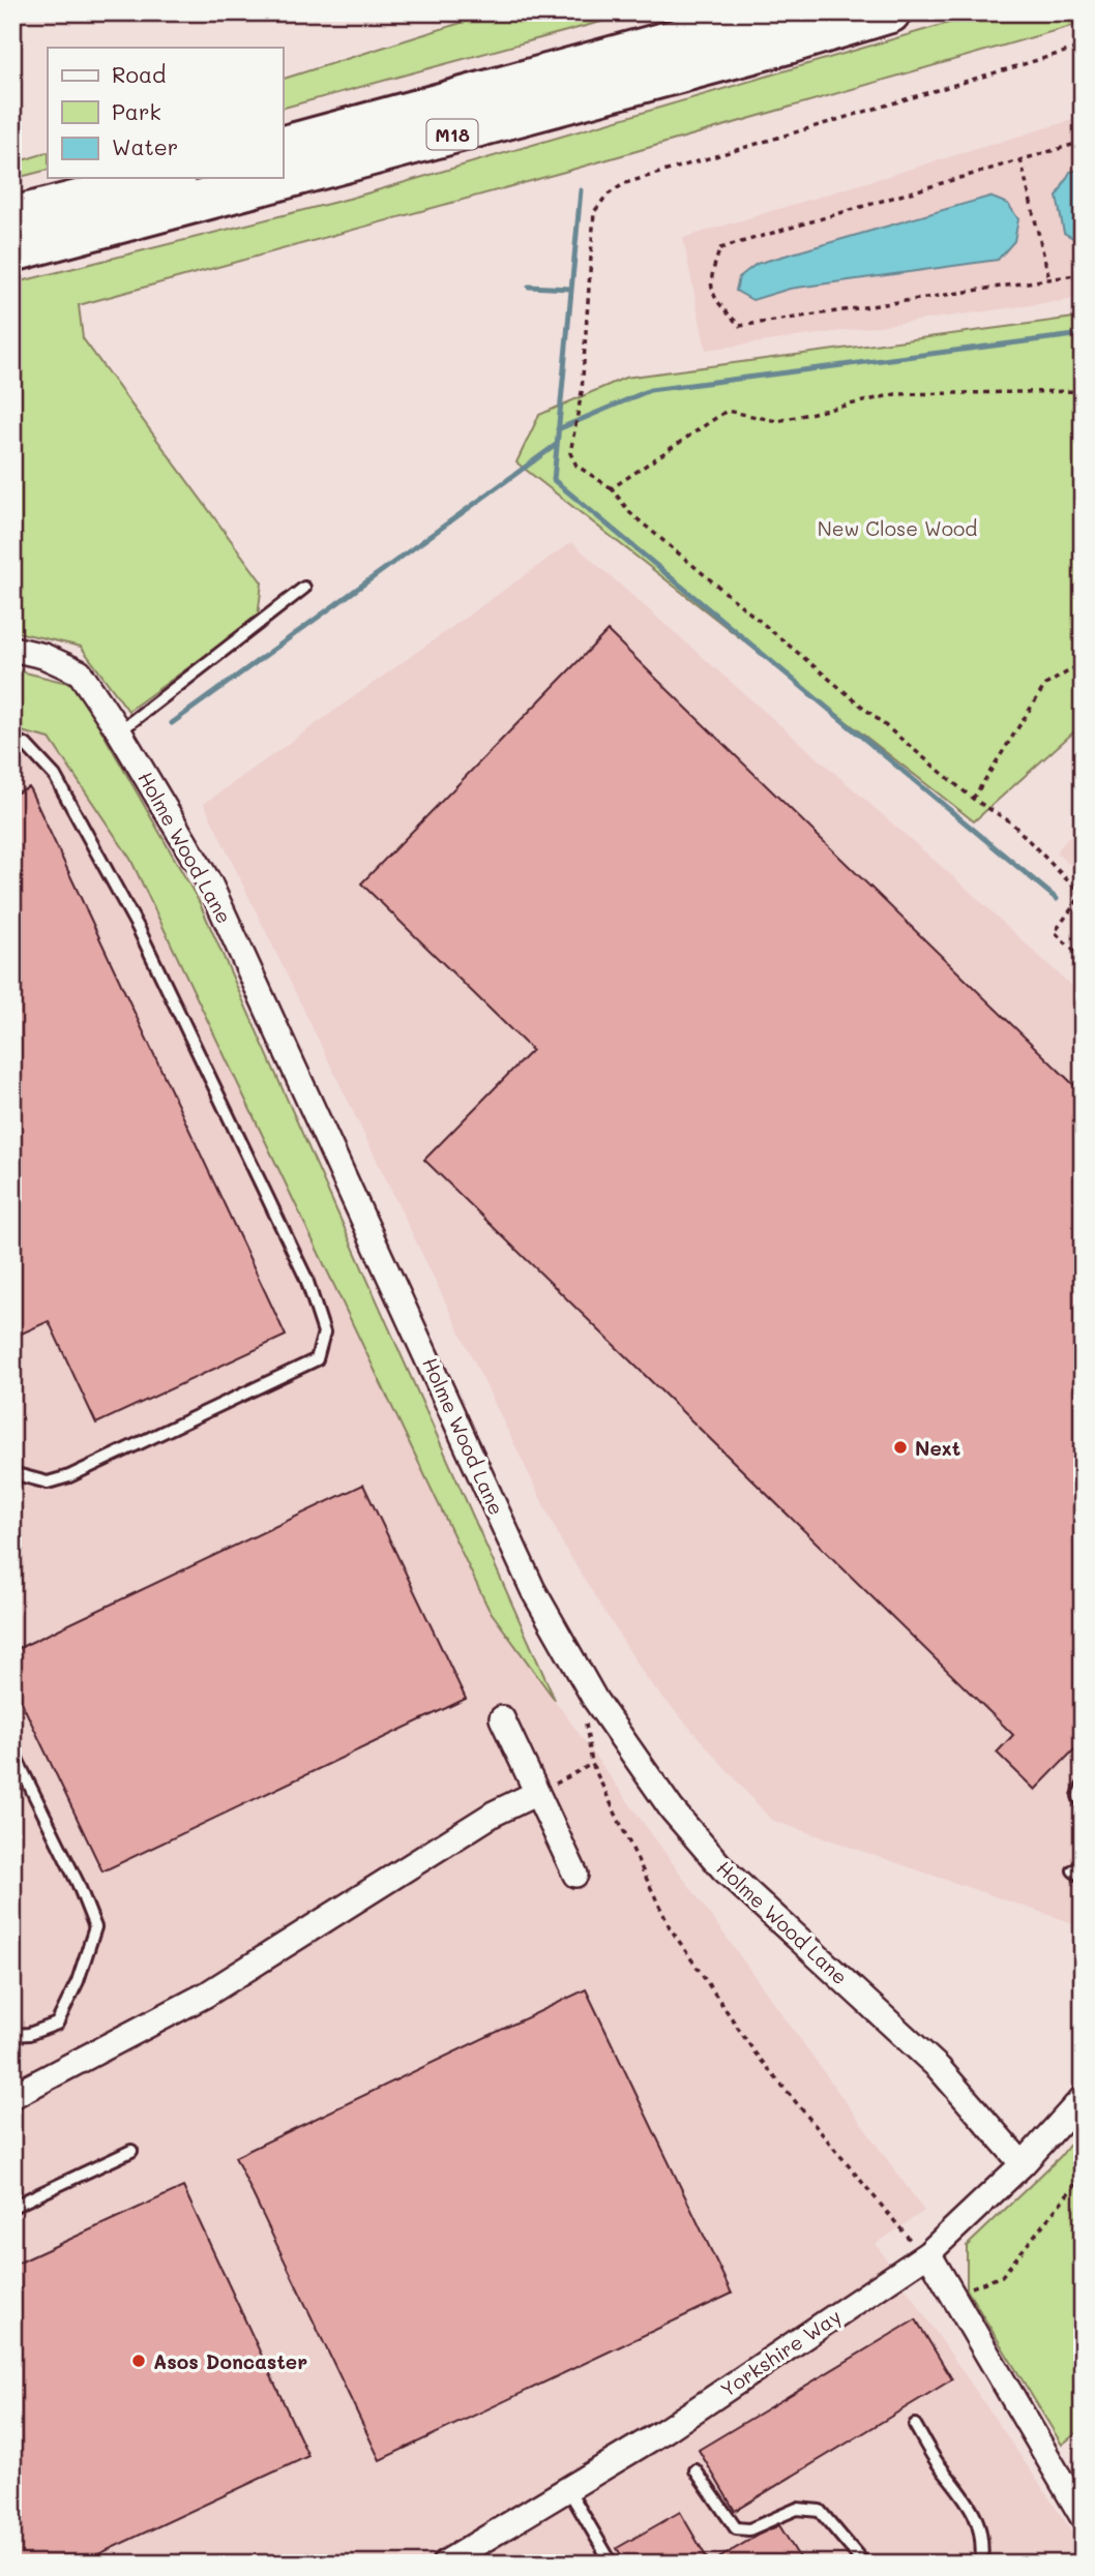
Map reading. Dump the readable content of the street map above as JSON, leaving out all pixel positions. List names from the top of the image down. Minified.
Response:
{"streets":{"highway":["M18"],"street":["Holme Wood Lane","Yorkshire Way"]},"crossings":[["Holme Wood Lane","Yorkshire Way"]],"parks":["New Close Wood"],"places":["Next","Asos Doncaster"],"legend":["Road","Park","Water"]}
